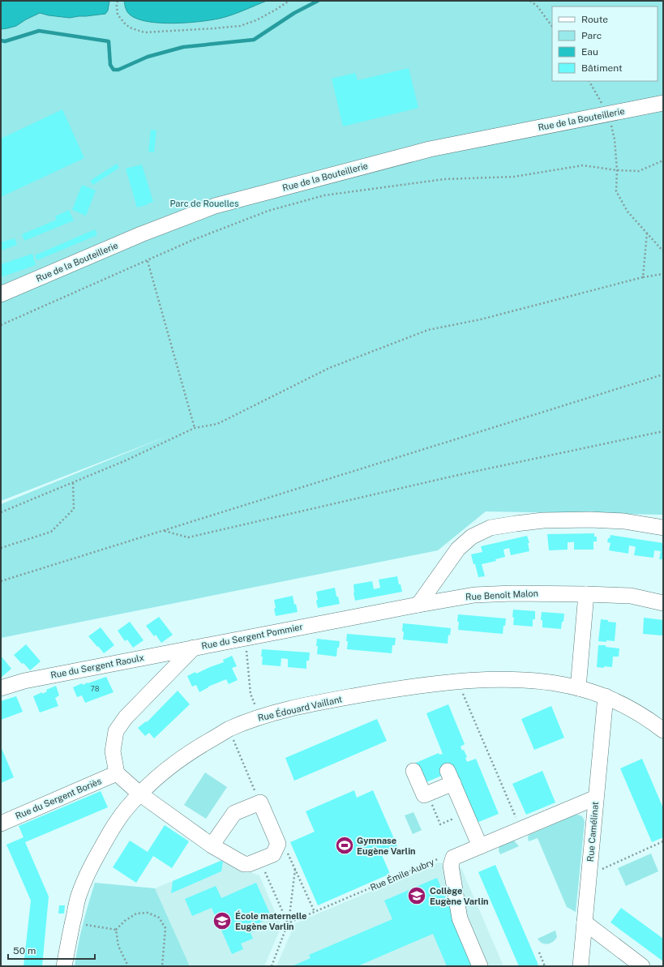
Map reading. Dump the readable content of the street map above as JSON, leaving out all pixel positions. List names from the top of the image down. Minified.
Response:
{"streets":{"street":["Rue de la Bouteillerie","Rue Benoît Malon","Rue du Sergent Pommier","Rue du Sergent Raoulx","Rue Édouard Vaillant","Rue du Sergent Boriès","Rue Camélinat"],"path":["Rue Émile Aubry"]},"crossings":[["Rue Benoît Malon","Rue du Sergent Pommier"],["Rue du Sergent Pommier","Rue du Sergent Raoulx"],["Rue du Sergent Pommier","Rue du Sergent Boriès"],["Rue Édouard Vaillant","Rue Camélinat"]],"parks":["Parc de Rouelles"],"places":{"sports":["Gymnase Eugène Varlin"],"school or university":["Collège Eugène Varlin","École maternelle Eugène Varlin"]},"house_numbers":["78"],"legend":["Route","Parc","Eau","Bâtiment"],"scale_bar":"50 m"}
